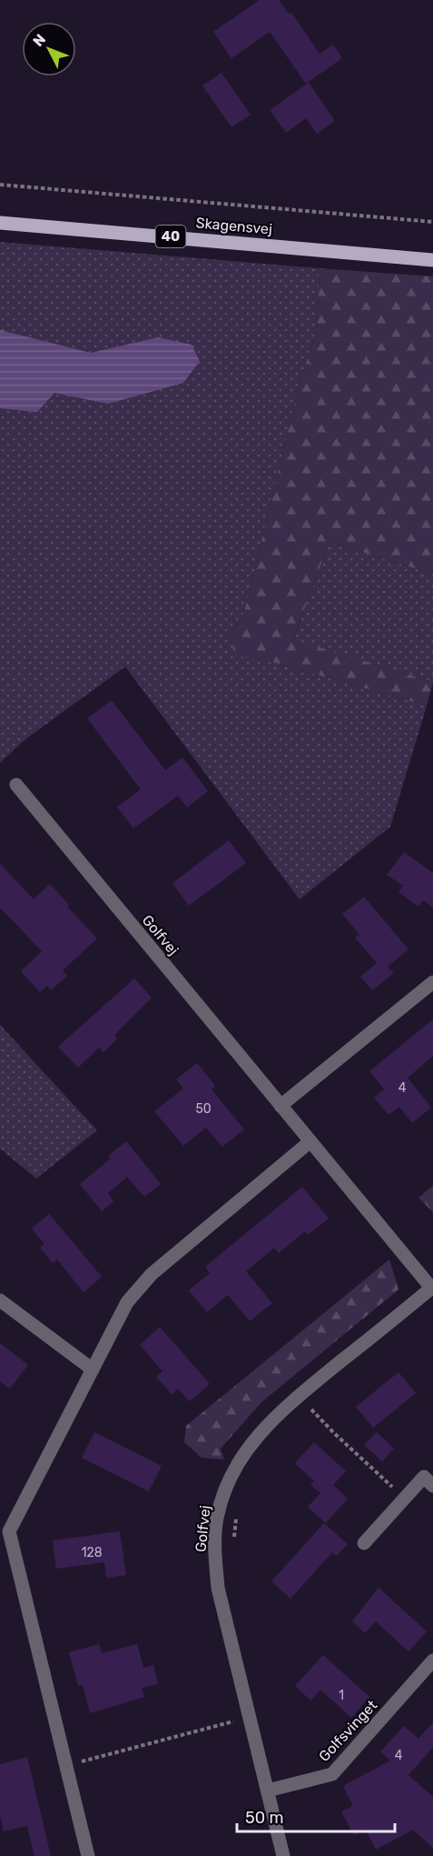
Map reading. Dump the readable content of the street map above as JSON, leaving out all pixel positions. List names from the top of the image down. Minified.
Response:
{"streets":{"main road":["Skagensvej","40"],"street":["Golfvej","Golfsvinget"]},"crossings":[["Golfvej","Golfsvinget"]],"house_numbers":["4","50","128","1","4"],"scale_bar":"50 m","north":"top left"}
